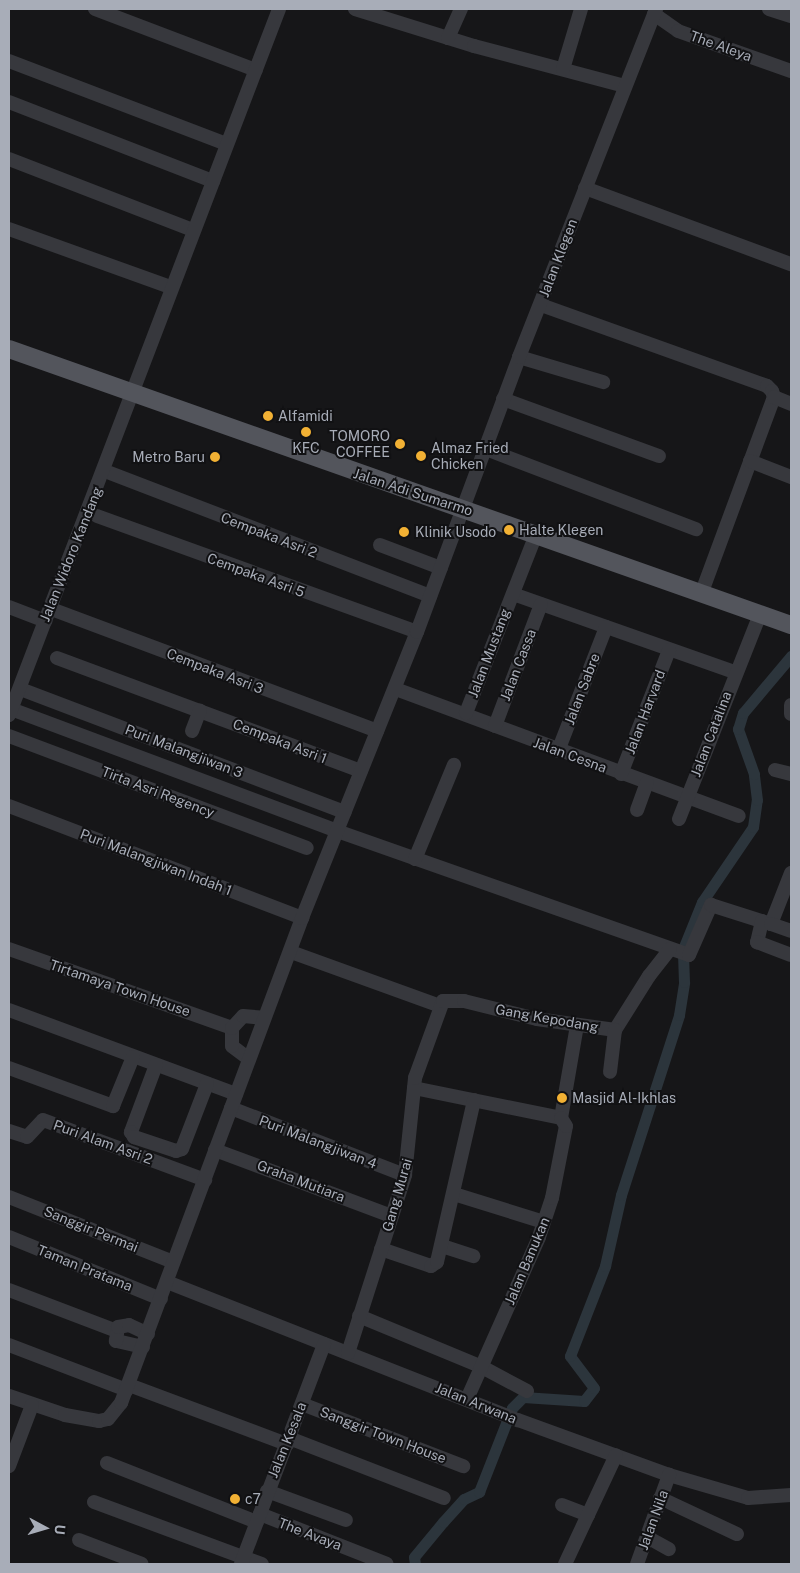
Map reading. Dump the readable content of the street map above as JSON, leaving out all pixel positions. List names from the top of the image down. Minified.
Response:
{"streets":{"main road":["Jalan Adi Sumarmo"],"street":["The Aleya","Jalan Klegen","Cempaka Asri 2","Jalan Widoro Kandang","Cempaka Asri 5","Jalan Mustang","Jalan Cassa","Cempaka Asri 3","Jalan Sabre","Jalan Harvard","Jalan Catalina","Cempaka Asri 1","Puri Malangjiwan 3","Jalan Cesna","Tirta Asri Regency","Puri Malangjiwan Indah 1","Tirtamaya Town House","Gang Kepodang","Puri Alam Asri 2","Puri Malangjiwan 4","Graha Mutiara","Gang Murai","Sanggir Permai","Jalan Banukan","Taman Pratama","Jalan Arwana","Sanggir Town House","Jalan Kesala","Jalan Nila","The Avaya"]},"crossings":[["The Aleya","Jalan Klegen"],["Jalan Klegen","Jalan Adi Sumarmo"],["Jalan Klegen","Cempaka Asri 2"],["Jalan Klegen","Cempaka Asri 5"],["Jalan Klegen","Cempaka Asri 3"],["Jalan Klegen","Cempaka Asri 1"],["Jalan Klegen","Puri Malangjiwan 3"],["Jalan Klegen","Tirta Asri Regency"],["Jalan Klegen","Puri Malangjiwan Indah 1"],["Jalan Klegen","Puri Alam Asri 2"],["Jalan Klegen","Puri Malangjiwan 4"],["Jalan Klegen","Graha Mutiara"],["Jalan Klegen","Sanggir Permai"],["Jalan Klegen","Taman Pratama"],["Jalan Klegen","Jalan Arwana"],["Jalan Adi Sumarmo","Jalan Widoro Kandang"],["Jalan Adi Sumarmo","Jalan Mustang"],["Jalan Adi Sumarmo","Jalan Catalina"],["Jalan Widoro Kandang","Cempaka Asri 3"],["Jalan Mustang","Jalan Cesna"],["Jalan Cassa","Jalan Cesna"],["Jalan Sabre","Jalan Cesna"],["Jalan Harvard","Jalan Cesna"],["Jalan Catalina","Jalan Cesna"],["Gang Kepodang","Gang Murai"],["Gang Kepodang","Jalan Banukan"],["Puri Malangjiwan 4","Gang Murai"],["Gang Murai","Jalan Arwana"],["Jalan Banukan","Jalan Arwana"],["Jalan Arwana","Jalan Kesala"],["Jalan Arwana","Jalan Nila"],["Sanggir Town House","Jalan Kesala"],["Jalan Kesala","The Avaya"]],"places":["Alfamidi","KFC","TOMORO COFFEE","Almaz Fried Chicken","Metro Baru","Halte Klegen","Klinik Usodo","Masjid Al-Ikhlas","c7"],"north":"right"}
